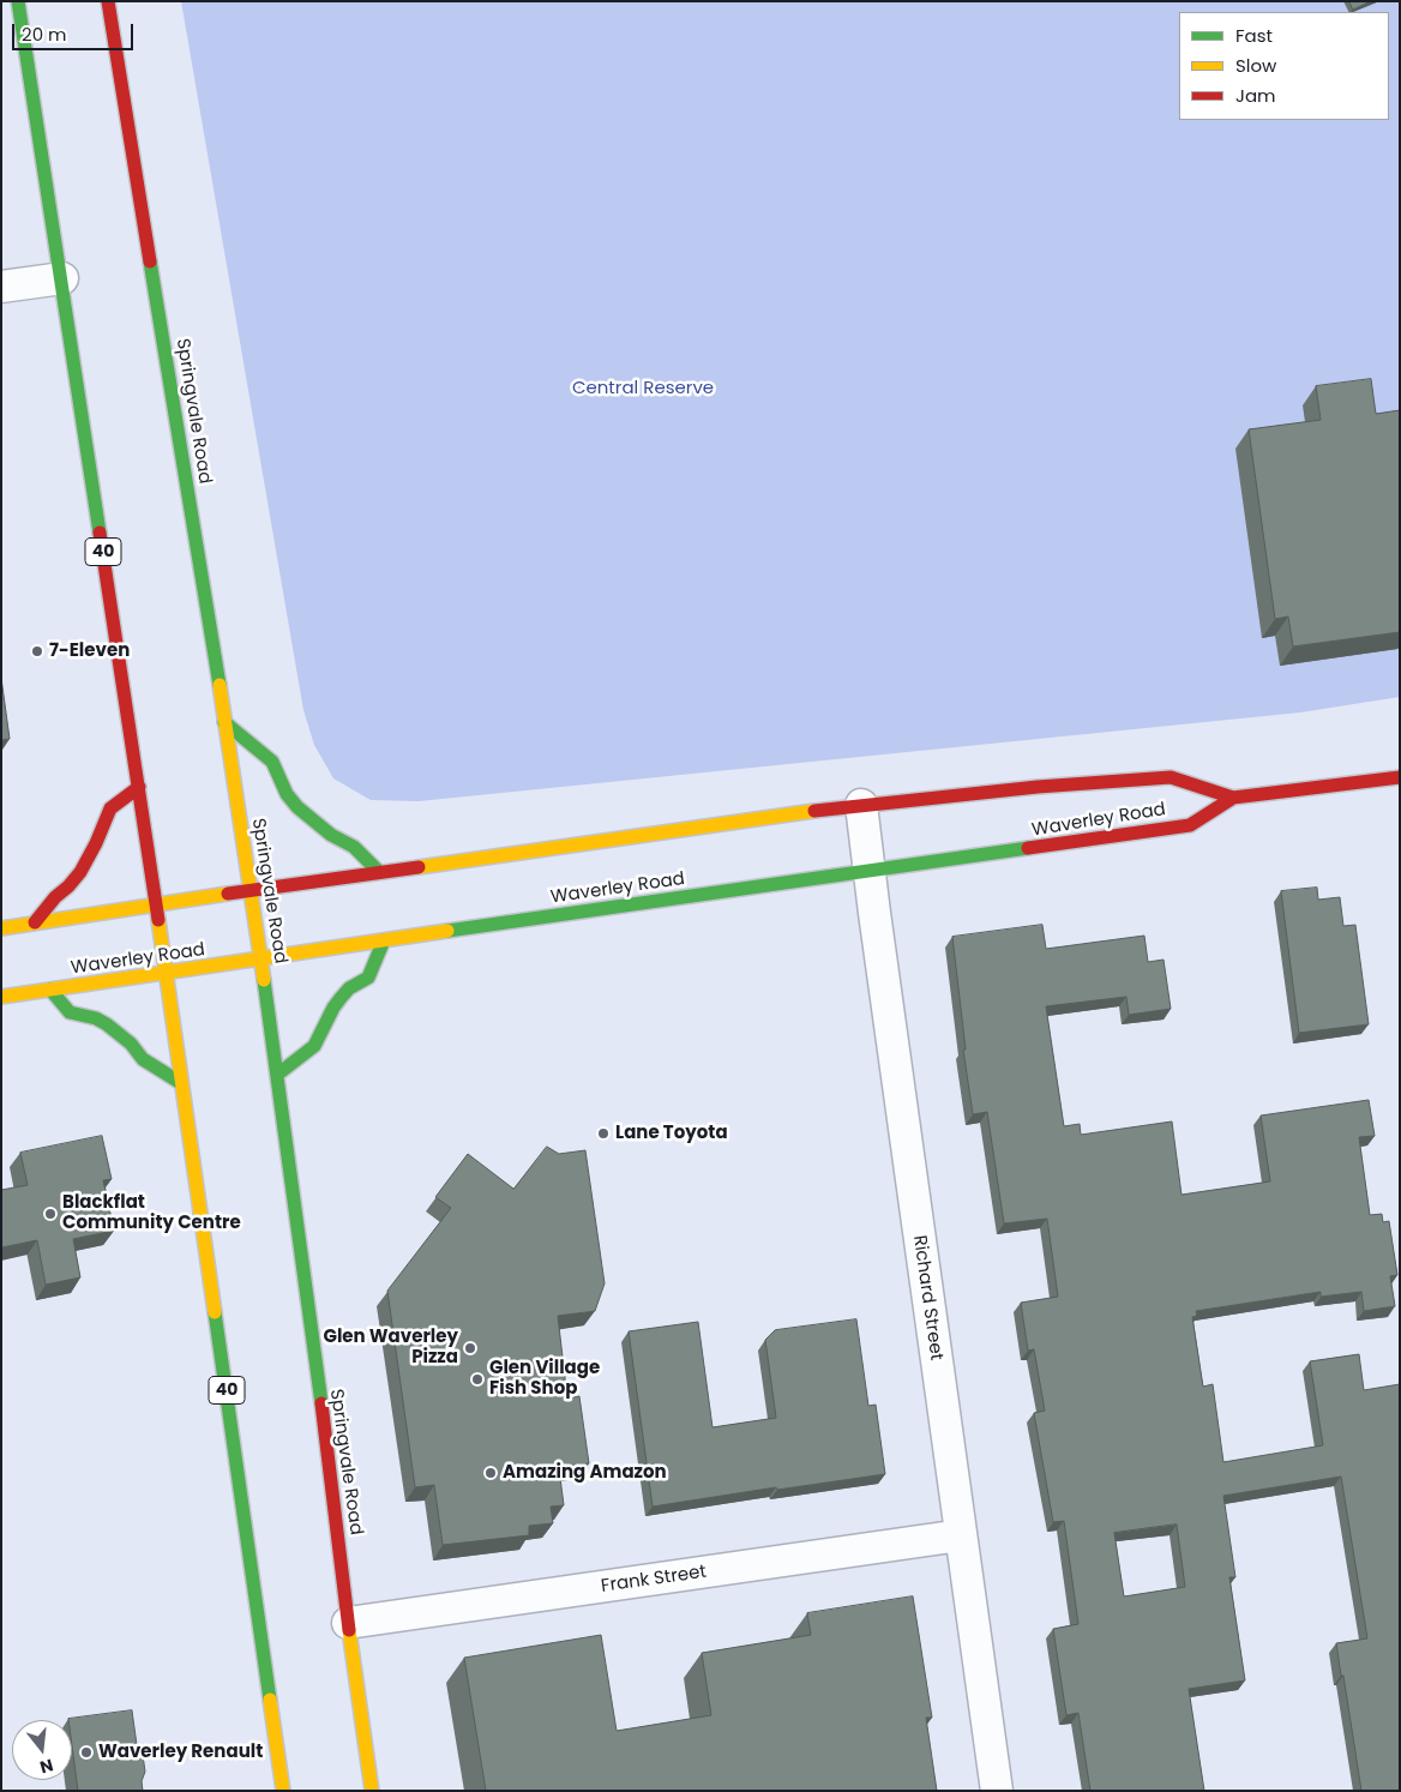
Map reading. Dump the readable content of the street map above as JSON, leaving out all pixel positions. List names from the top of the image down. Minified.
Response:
{"streets":{"main road":["Springvale Road","40","Waverley Road"],"street":["Richard Street","Frank Street"]},"crossings":[["Springvale Road","Waverley Road"],["Springvale Road","Frank Street"],["40","Waverley Road"],["Waverley Road","Richard Street"],["Richard Street","Frank Street"]],"parks":["Central Reserve"],"places":["7-Eleven","Lane Toyota","Blackflat Community Centre","Glen Waverley Pizza","Glen Village Fish Shop","Amazing Amazon","Waverley Renault"],"legend":["Fast","Slow","Jam"],"scale_bar":"20 m","north":"bottom"}
